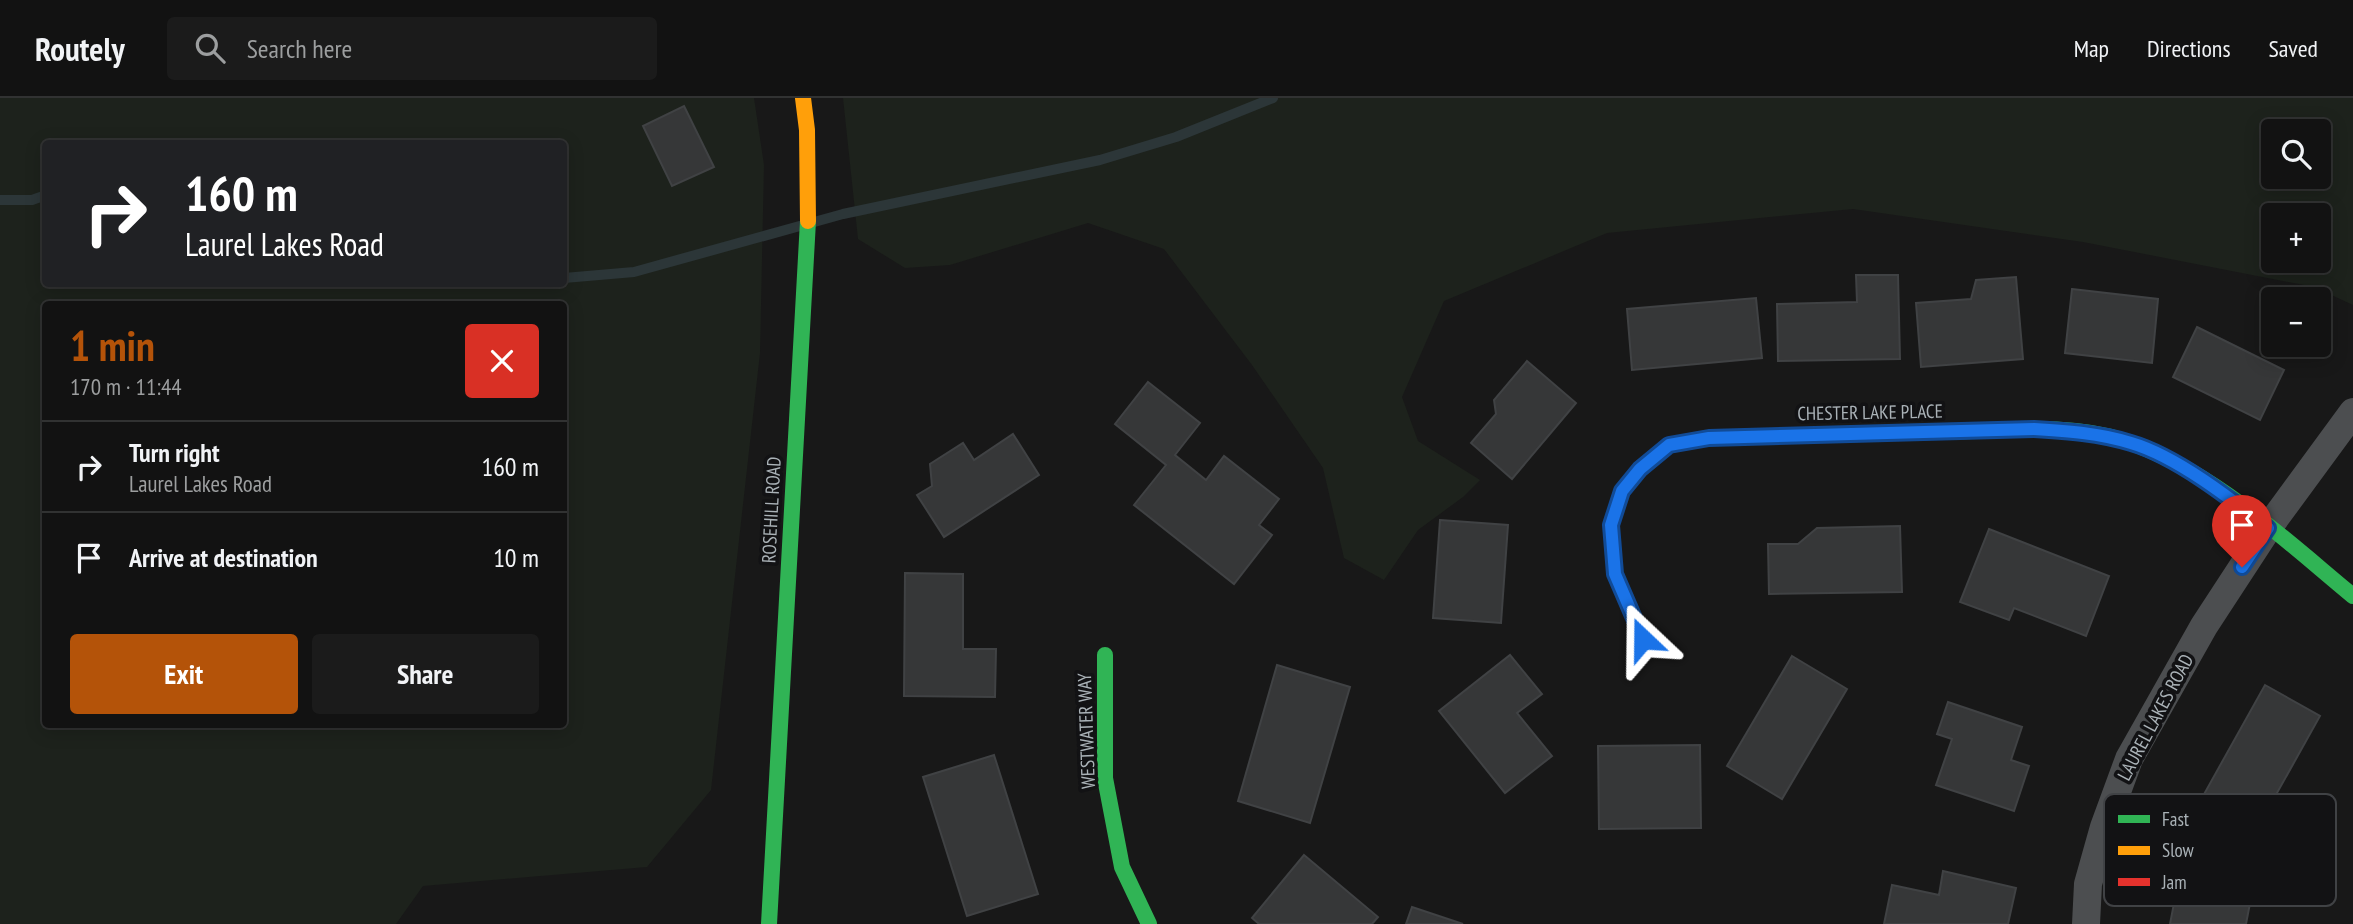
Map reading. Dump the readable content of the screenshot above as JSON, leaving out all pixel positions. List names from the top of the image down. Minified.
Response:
{"streets":{"street":["CHESTER LAKE PLACE","ROSEHILL ROAD","LAUREL LAKES ROAD","WESTWATER WAY"]},"crossings":[["CHESTER LAKE PLACE","LAUREL LAKES ROAD"]],"legend":["Fast","Slow","Jam"],"page":{"header":"Routely","search":"Search here","nav":["Map","Directions","Saved"],"map_buttons":["+","−"],"turn":["160 m","Laurel Lakes Road"],"heading":["1 min","170 m · 11:44"],"list":[{"name":"Turn right","note":"Laurel Lakes Road","value":"160 m"},{"name":"Arrive at destination","value":"10 m"}],"buttons":["Exit","Share"]}}
